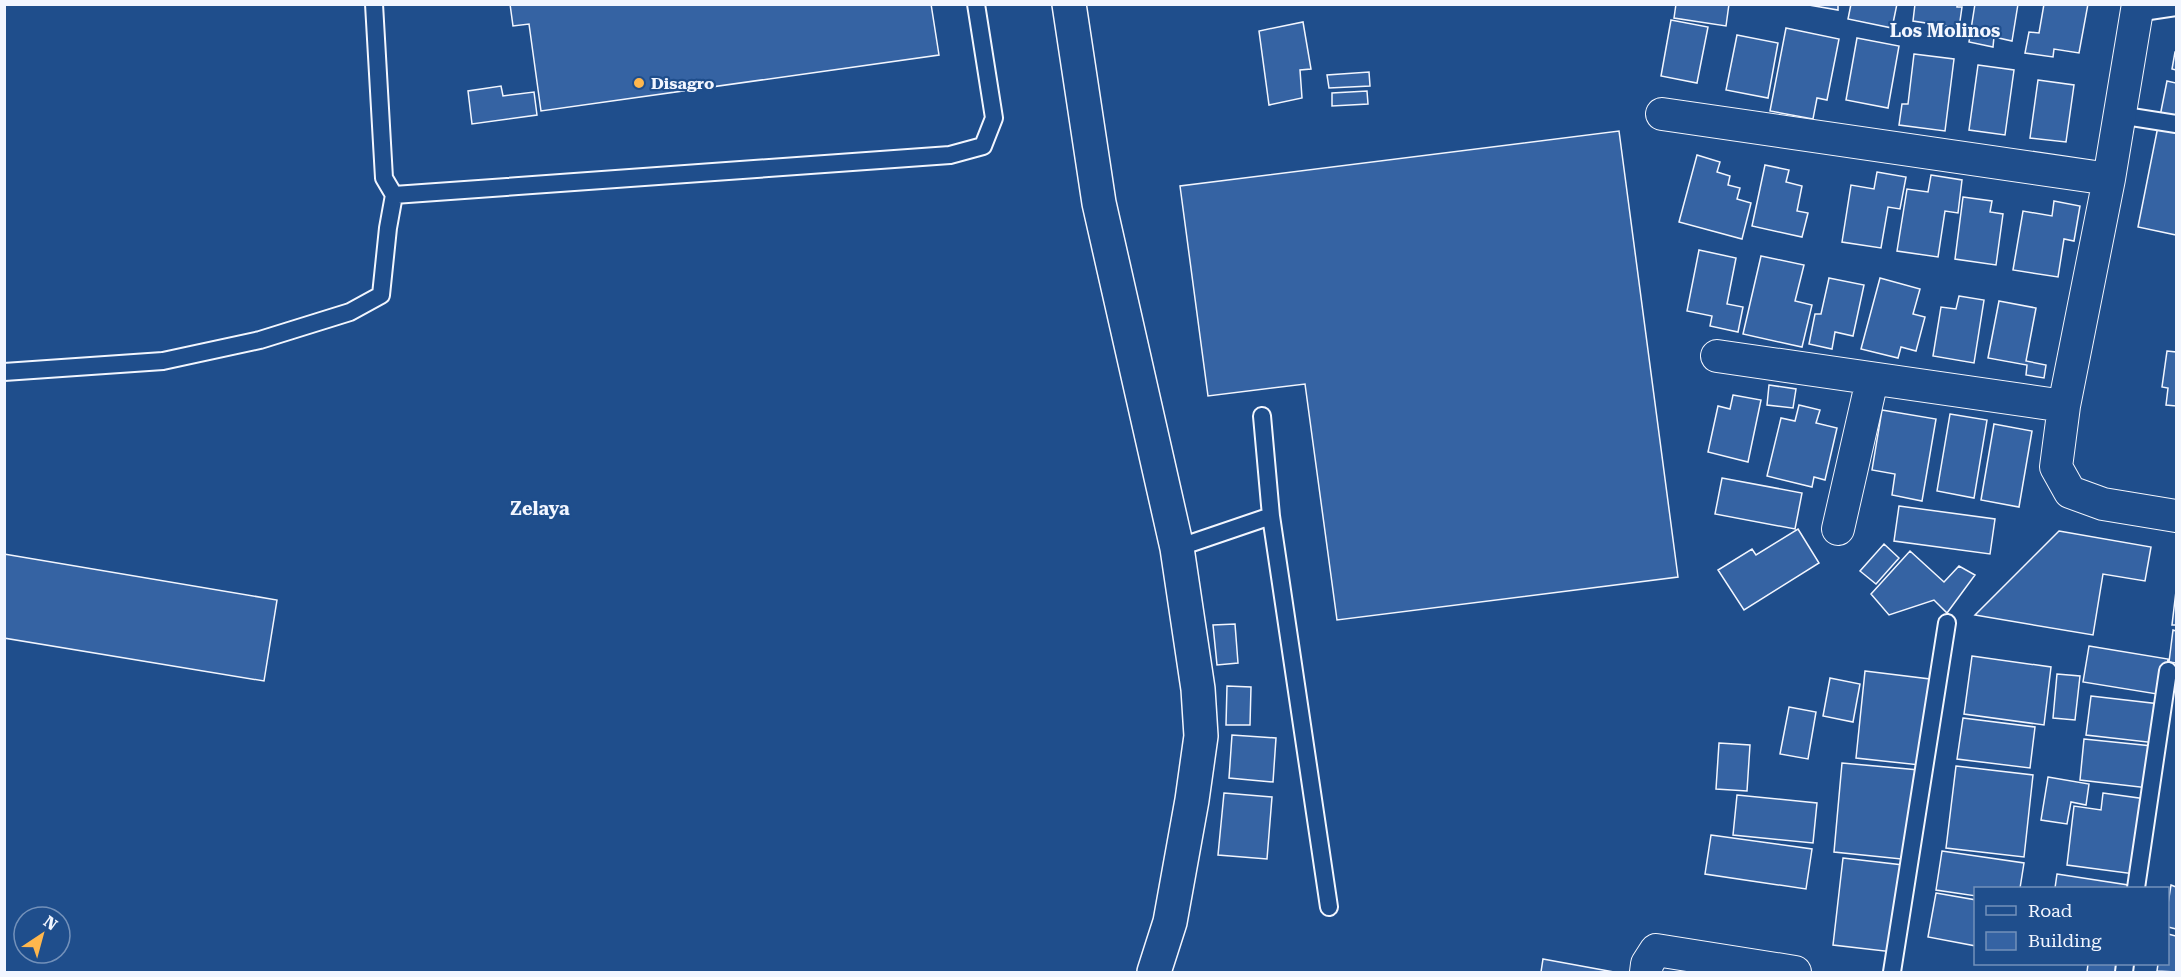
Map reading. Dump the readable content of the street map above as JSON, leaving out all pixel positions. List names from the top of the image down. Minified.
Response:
{"districts":["Los Molinos","Zelaya"],"places":["Disagro"],"legend":["Road","Building"],"north":"top right"}
